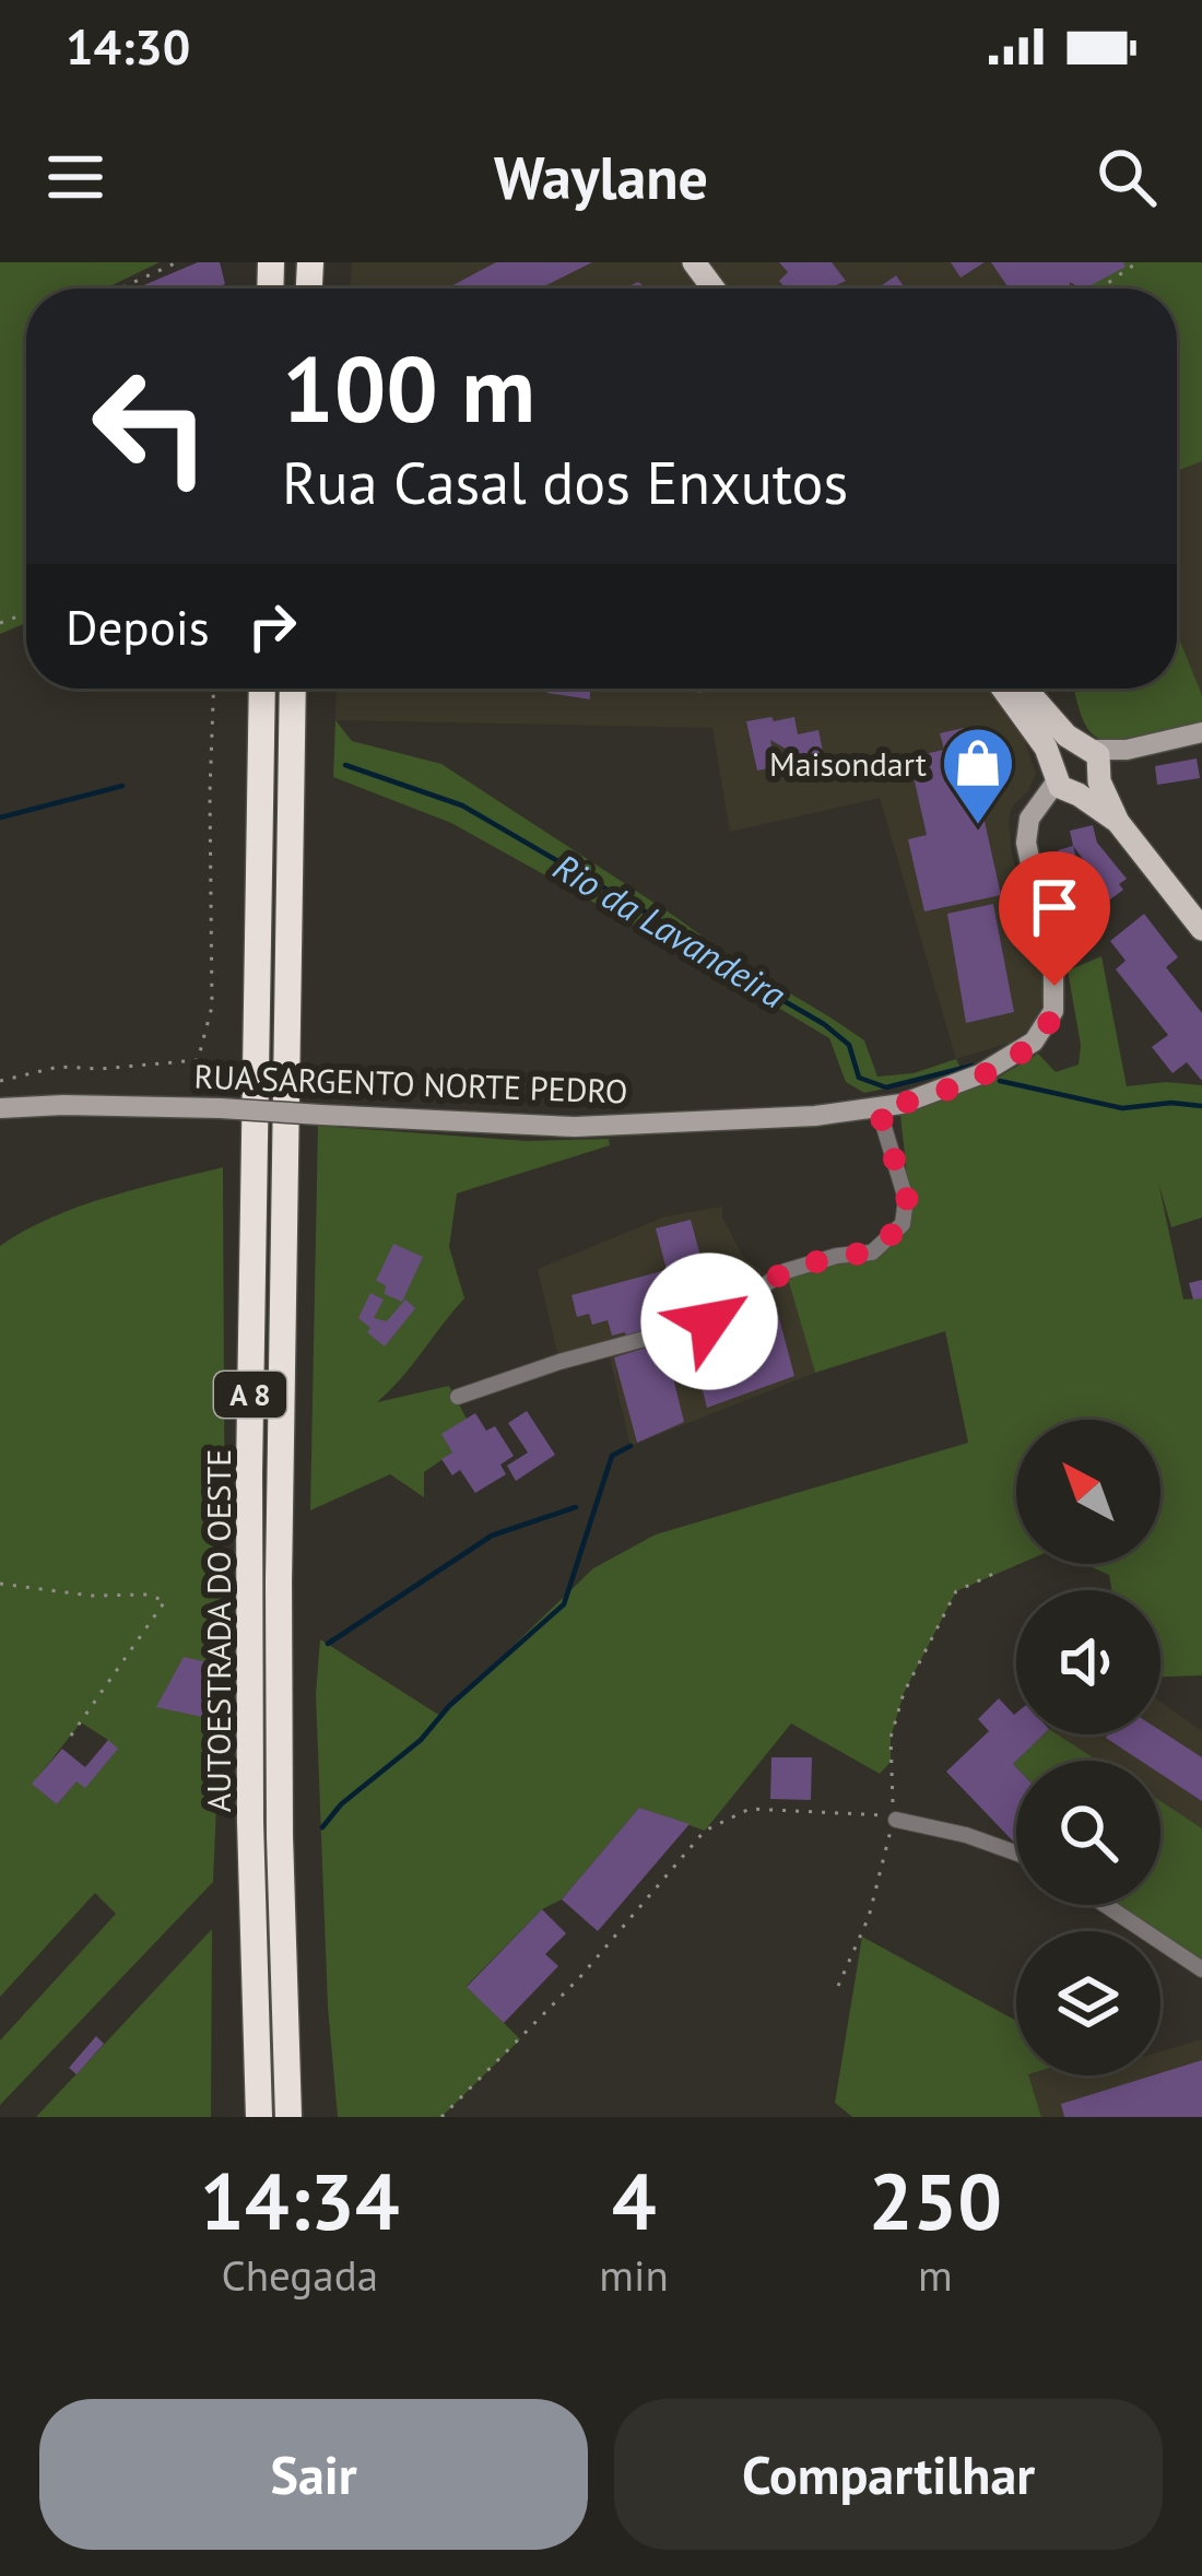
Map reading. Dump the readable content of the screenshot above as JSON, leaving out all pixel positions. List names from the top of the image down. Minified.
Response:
{"streets":{"highway":["A 8","AUTOESTRADA DO OESTE"],"street":["RUA SARGENTO NORTE PEDRO"]},"water":["Rio da Lavandeira"],"places":{"shop":["Maisondart"]},"north":"top left","page":{"status":"14:30","header":"Waylane","turn":["100 m","Rua Casal dos Enxutos"],"then":"Depois","eta":["14:34","Chegada","4","min","250","m"],"buttons":["Sair","Compartilhar"]}}
